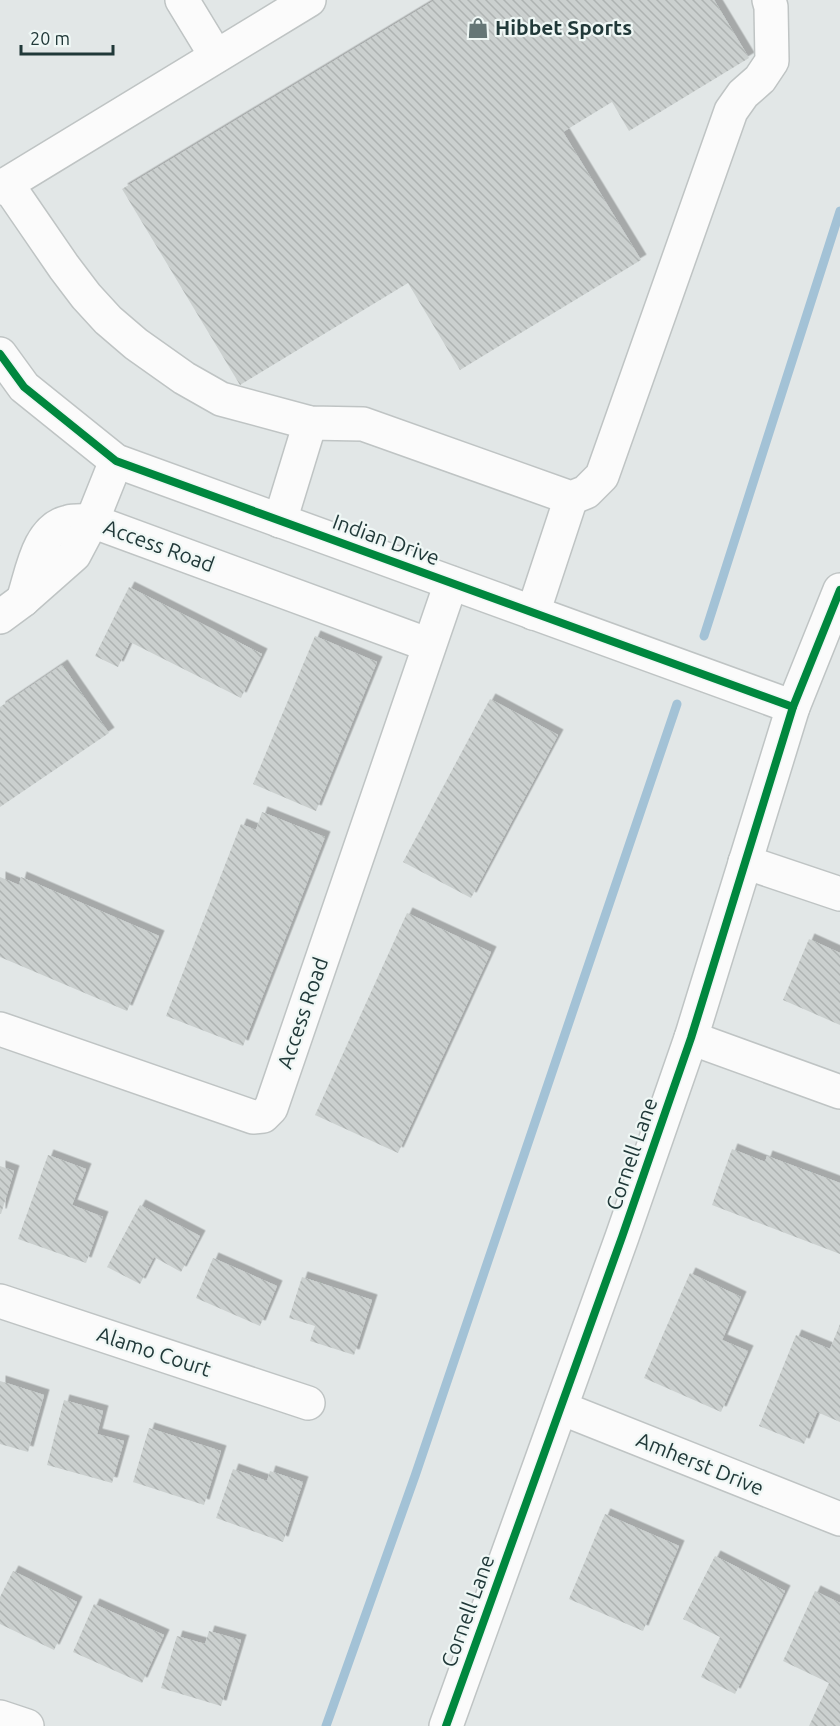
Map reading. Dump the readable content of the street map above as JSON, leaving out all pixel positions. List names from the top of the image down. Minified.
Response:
{"streets":{"street":["Indian Drive","Access Road","Cornell Lane","Alamo Court","Amherst Drive"]},"crossings":[["Indian Drive","Access Road"],["Indian Drive","Cornell Lane"],["Cornell Lane","Amherst Drive"]],"places":{"shop":["Hibbet Sports"]},"scale_bar":"20 m"}
